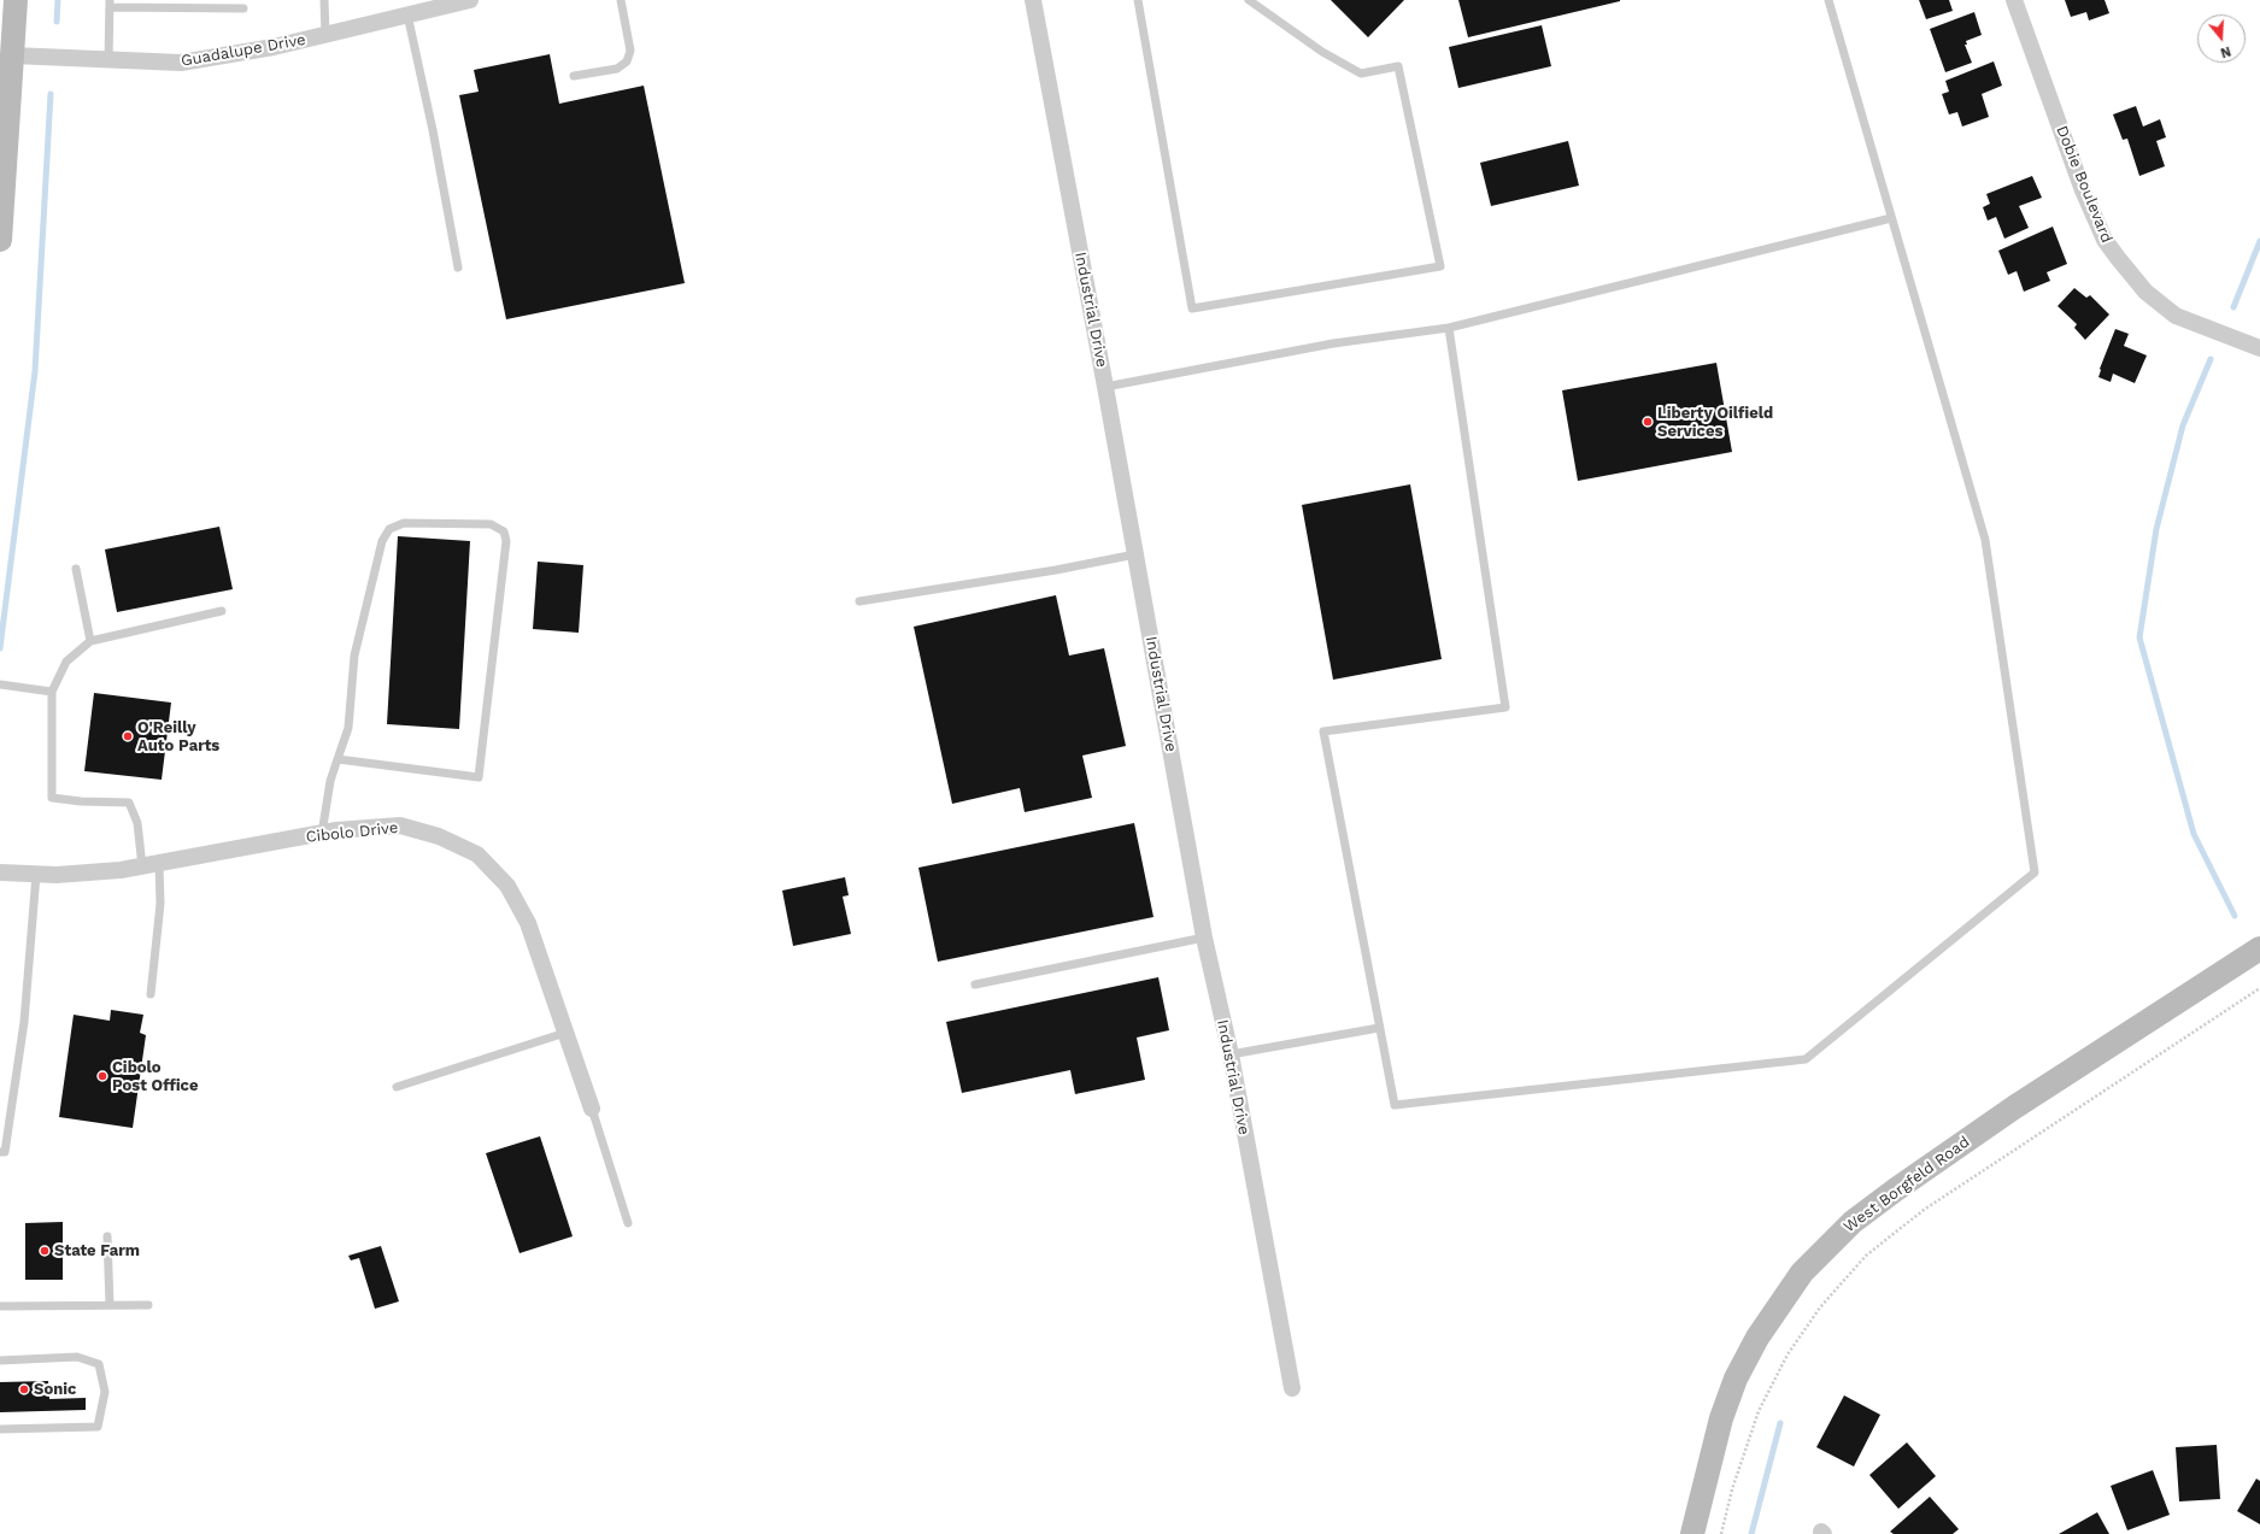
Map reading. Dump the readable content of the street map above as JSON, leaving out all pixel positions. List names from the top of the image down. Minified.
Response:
{"streets":{"street":["Guadalupe Drive","Dobie Boulevard","Industrial Drive","Cibolo Drive","West Borgfeld Road"]},"places":["Liberty Oilfield Services","O'Reilly Auto Parts","Cibolo Post Office","State Farm","Sonic"],"north":"bottom"}
